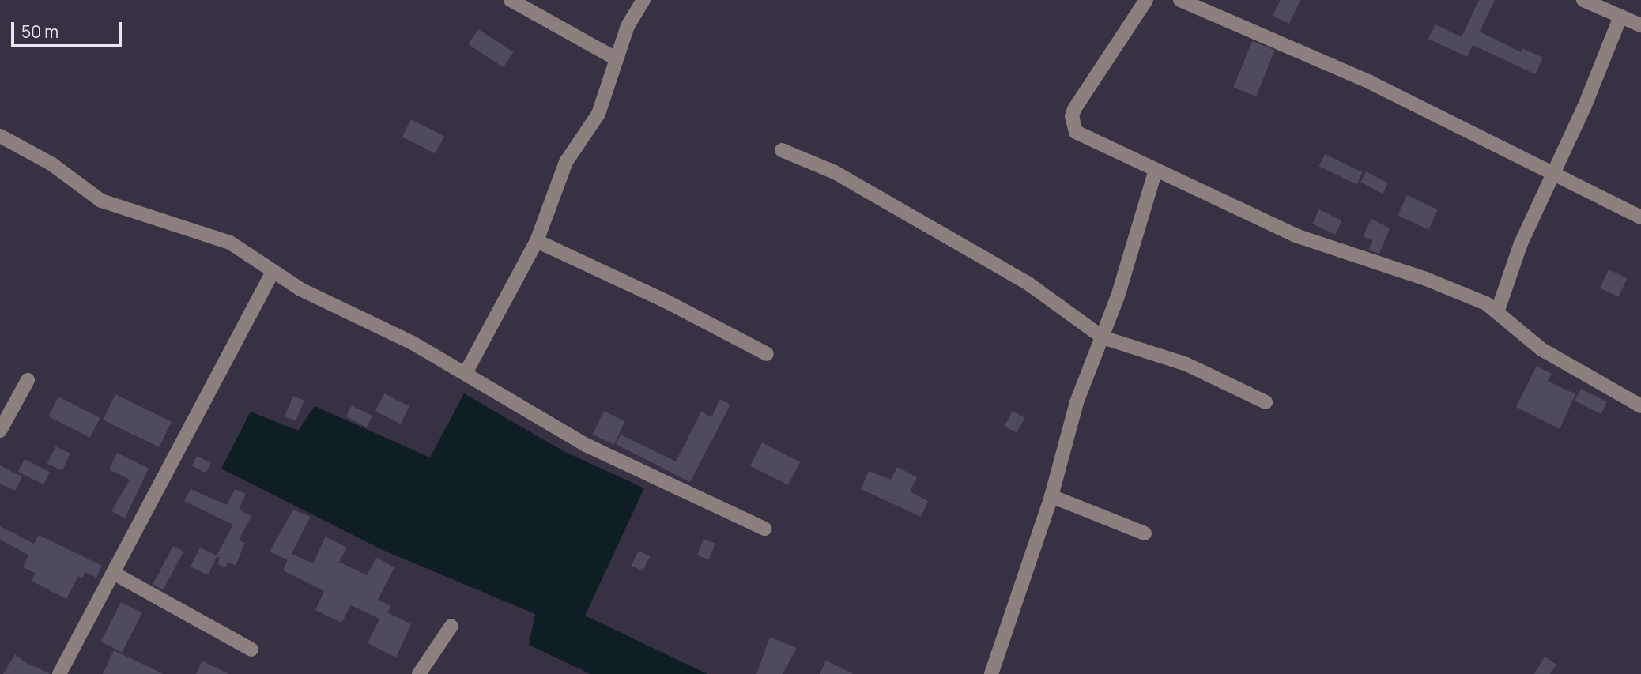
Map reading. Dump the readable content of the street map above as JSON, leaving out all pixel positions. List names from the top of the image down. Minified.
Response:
{"scale_bar":"50 m"}
